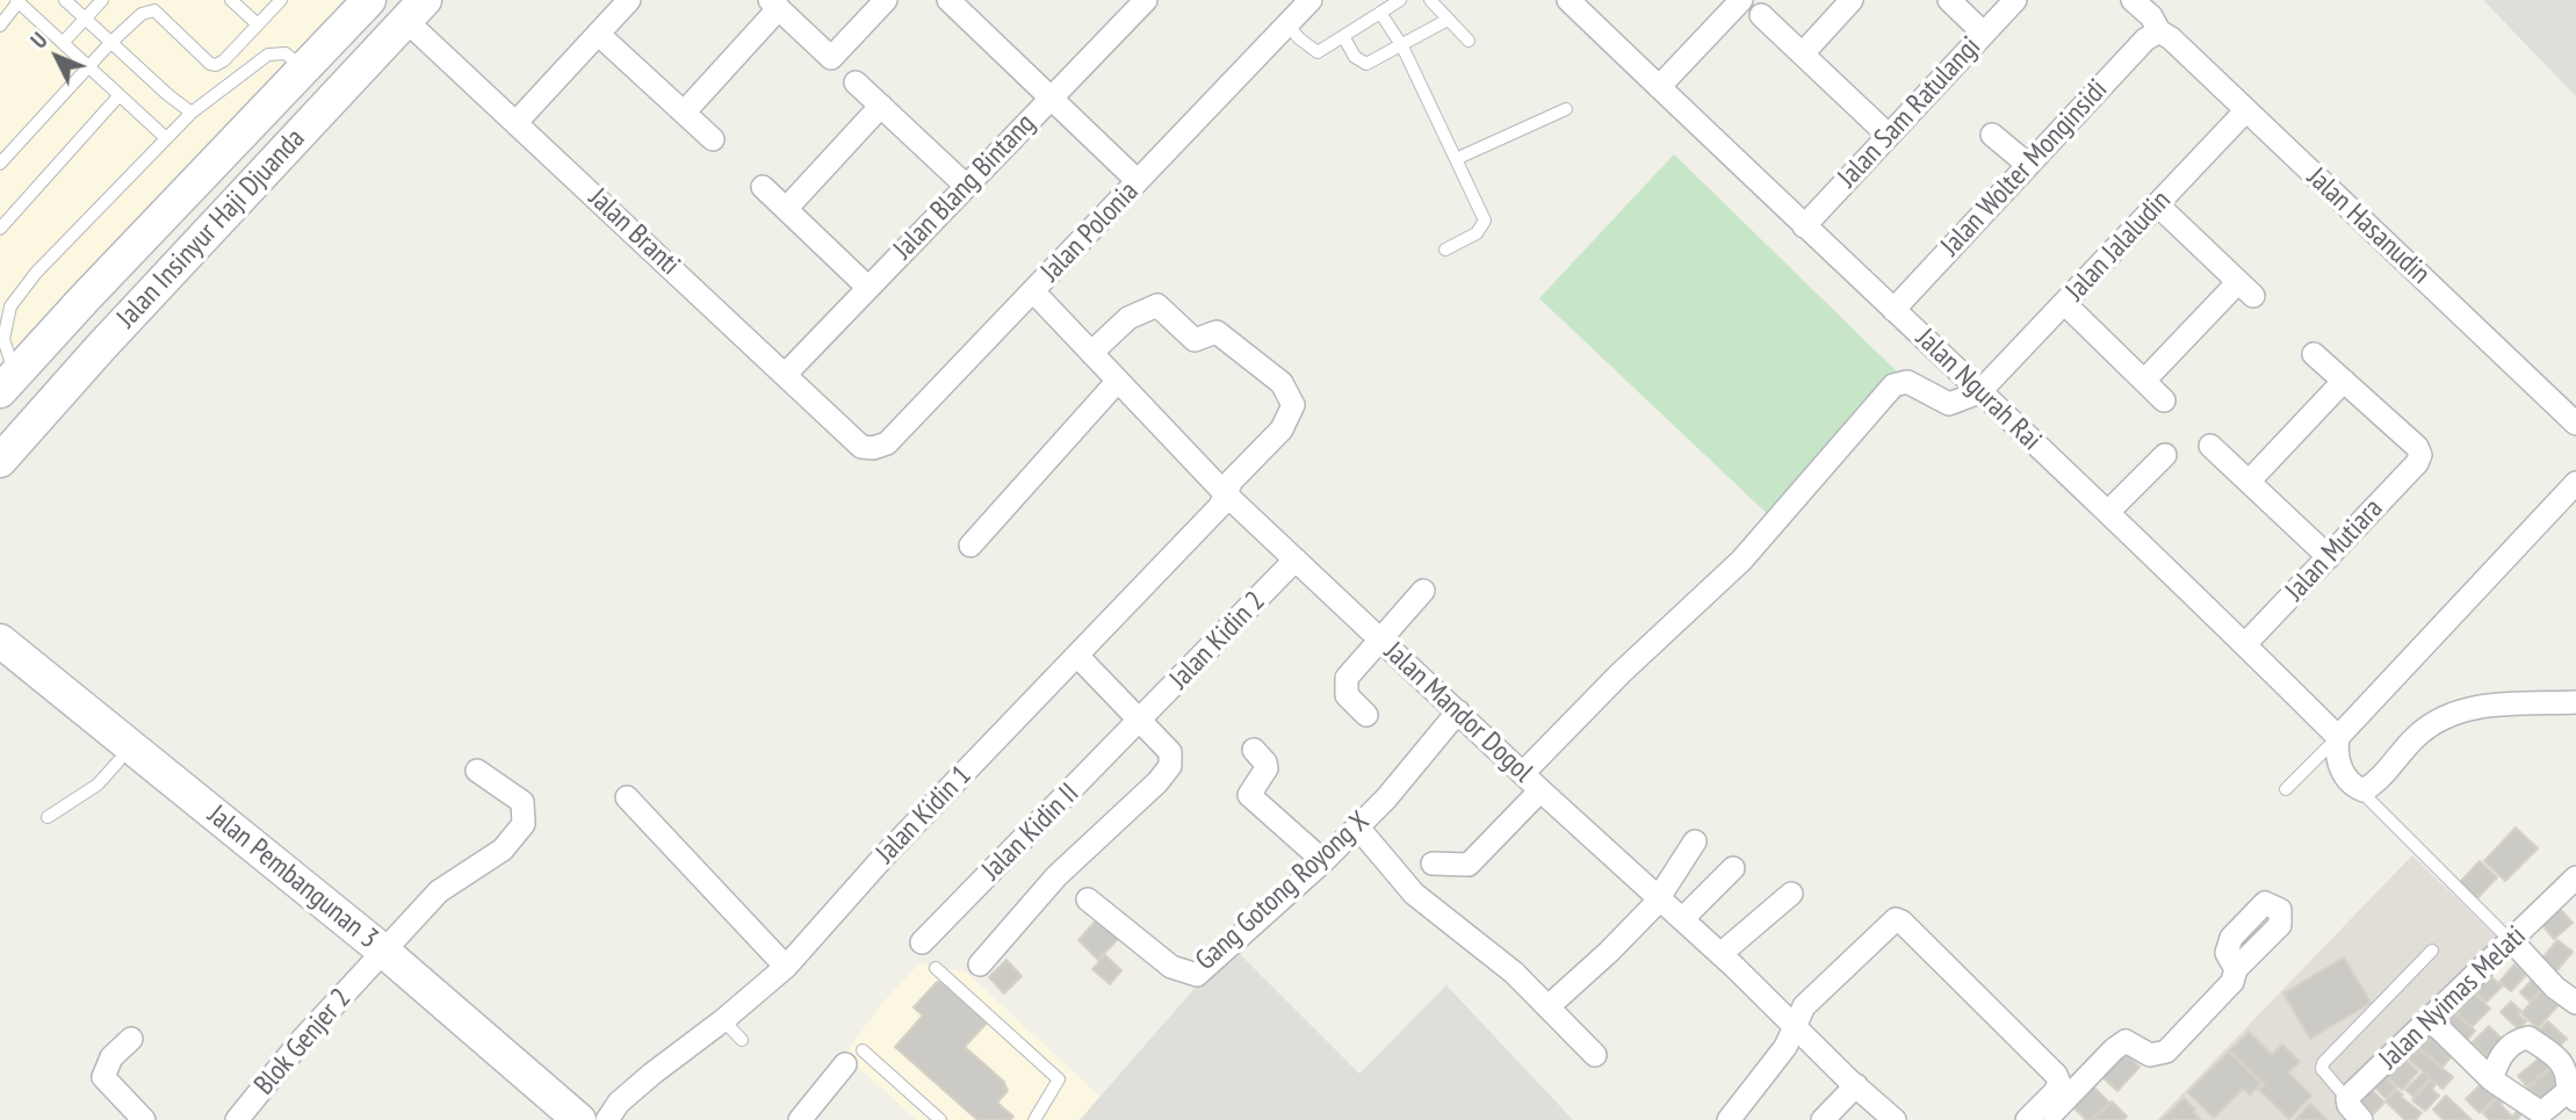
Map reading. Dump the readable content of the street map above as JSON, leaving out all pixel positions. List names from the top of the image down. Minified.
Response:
{"streets":{"street":["Jalan Sam Ratulangi","Jalan Wolter Monginsidi","Jalan Blang Bintang","Jalan Hasanudin","Jalan Insinyur Haji Djuanda","Jalan Branti","Jalan Polonia","Jalan Jalaludin","Jalan Ngurah Rai","Jalan Mutiara","Jalan Kidin 2","Jalan Mandor Dogol","Jalan Kidin 1","Jalan Kidin II","Jalan Pembangunan 3","Gang Gotong Royong X","Jalan Nyimas Melati","Blok Genjer 2"]},"crossings":[["Jalan Sam Ratulangi","Jalan Ngurah Rai"],["Jalan Wolter Monginsidi","Jalan Hasanudin"],["Jalan Wolter Monginsidi","Jalan Ngurah Rai"],["Jalan Blang Bintang","Jalan Branti"],["Jalan Hasanudin","Jalan Jalaludin"],["Jalan Insinyur Haji Djuanda","Jalan Branti"],["Jalan Branti","Jalan Polonia"],["Jalan Polonia","Jalan Mandor Dogol"],["Jalan Jalaludin","Jalan Ngurah Rai"],["Jalan Ngurah Rai","Jalan Mutiara"],["Jalan Kidin 2","Jalan Mandor Dogol"],["Jalan Kidin 2","Jalan Kidin II"],["Jalan Mandor Dogol","Jalan Kidin 1"],["Jalan Mandor Dogol","Gang Gotong Royong X"],["Jalan Pembangunan 3","Blok Genjer 2"]],"north":"top left"}
